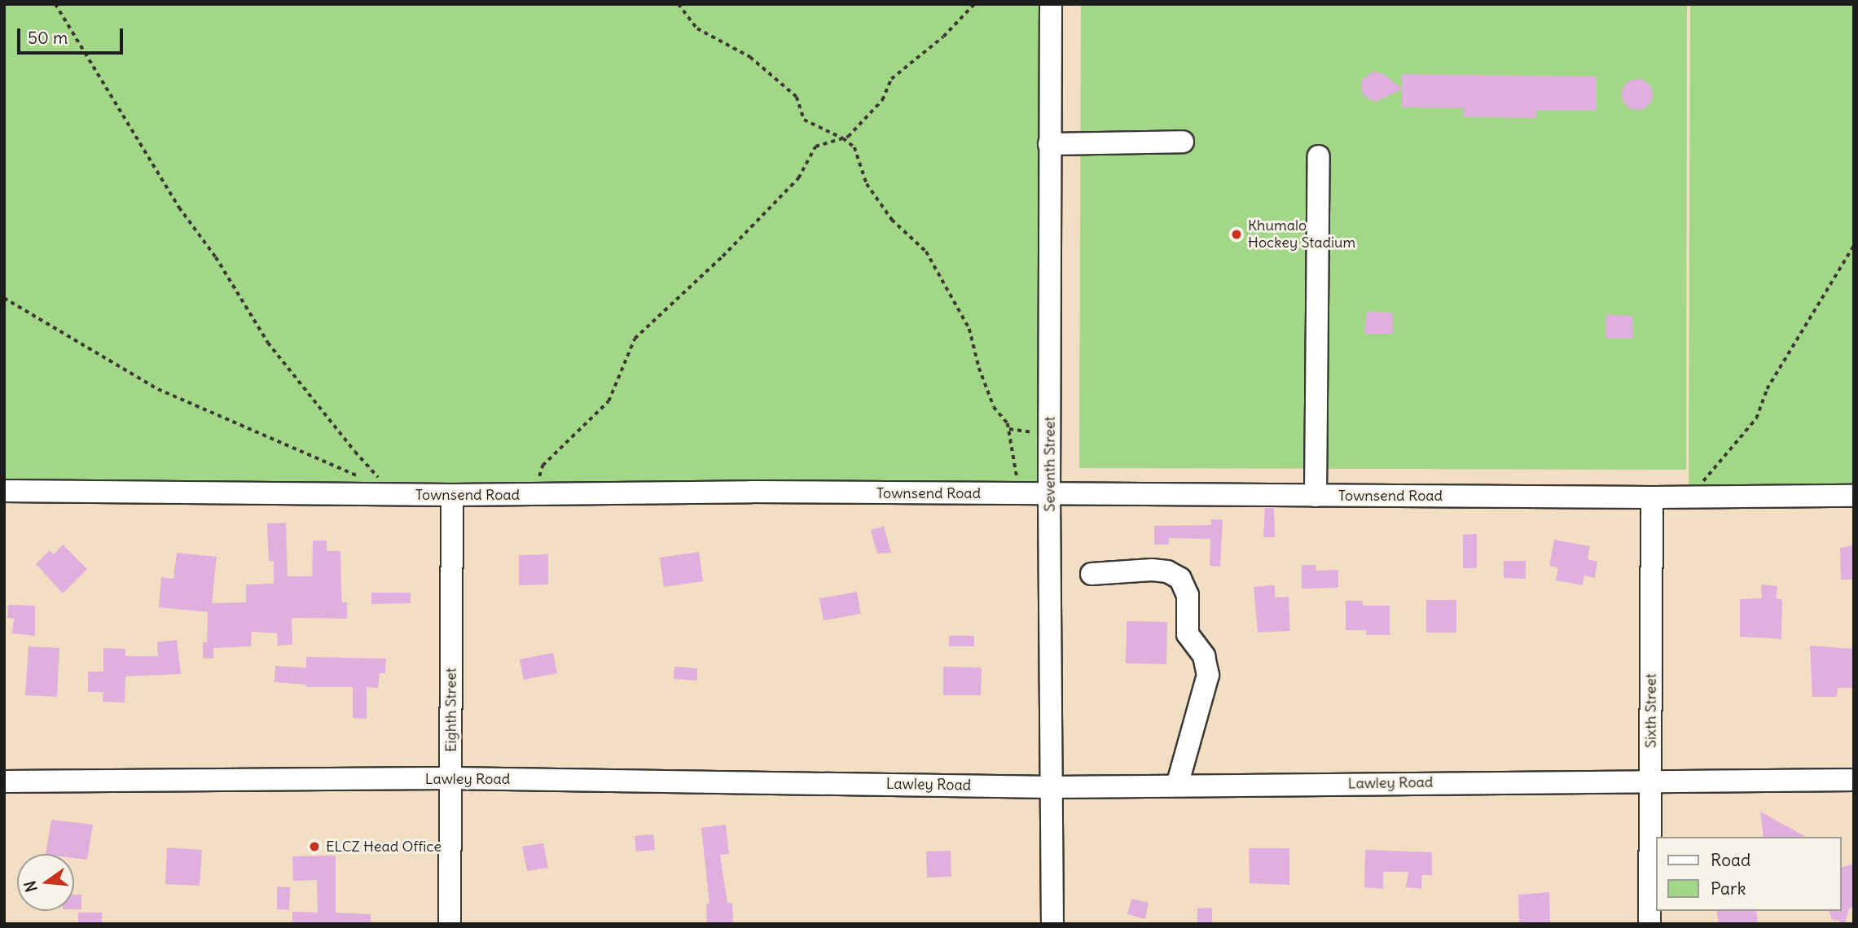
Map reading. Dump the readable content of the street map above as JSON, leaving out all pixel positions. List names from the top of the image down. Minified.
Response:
{"streets":{"street":["Seventh Street","Townsend Road","Eighth Street","Sixth Street","Lawley Road"]},"crossings":[["Seventh Street","Townsend Road"],["Seventh Street","Lawley Road"],["Townsend Road","Eighth Street"],["Townsend Road","Sixth Street"],["Eighth Street","Lawley Road"],["Sixth Street","Lawley Road"]],"places":["Khumalo Hockey Stadium","ELCZ Head Office"],"legend":["Road","Park"],"scale_bar":"50 m","north":"left"}
